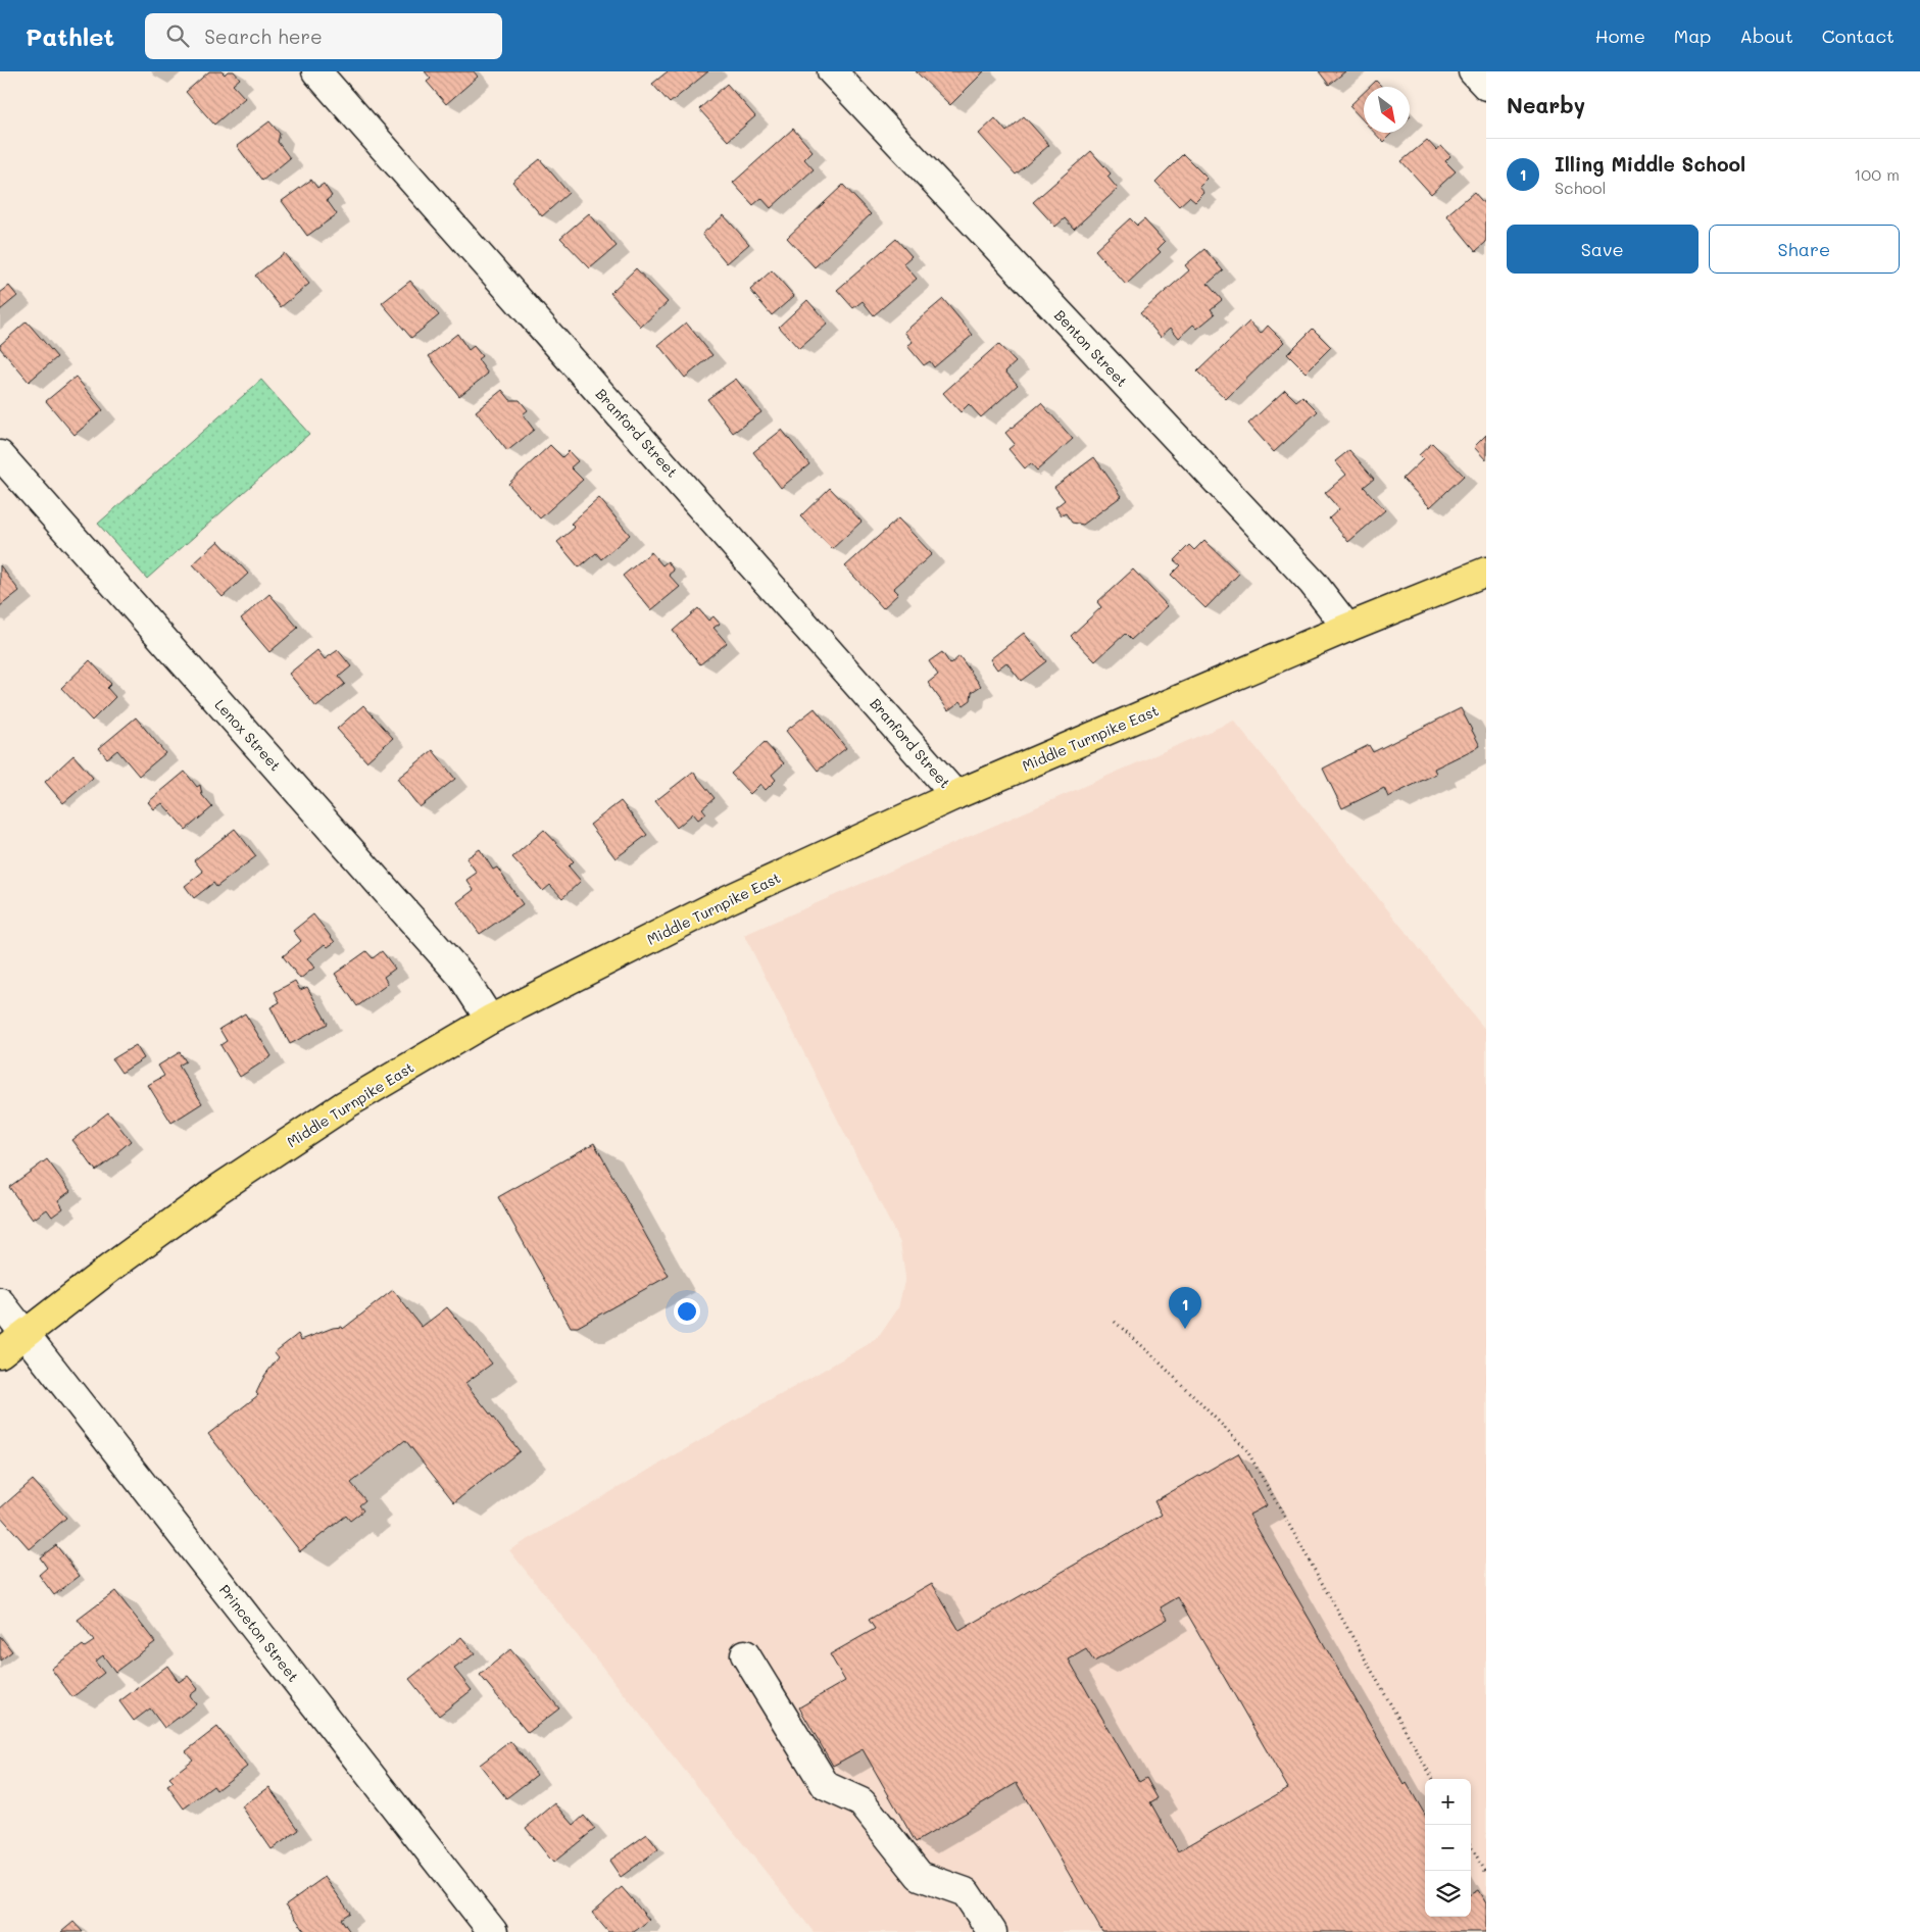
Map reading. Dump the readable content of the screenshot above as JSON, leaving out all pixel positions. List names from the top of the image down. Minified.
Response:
{"streets":{"main road":["Middle Turnpike East"],"street":["Benton Street","Branford Street","Lenox Street","Princeton Street"]},"crossings":[["Benton Street","Middle Turnpike East"],["Branford Street","Middle Turnpike East"],["Lenox Street","Middle Turnpike East"],["Middle Turnpike East","Princeton Street"]],"north":"bottom right","page":{"header":"Pathlet","search":"Search here","nav":["Home","Map","About","Contact"],"heading":"Nearby","list":[{"mark":"1","name":"Illing Middle School","note":"School","value":"100 m"}],"buttons":["Save","Share"],"pins":"1","map_buttons":["+","−"]}}
